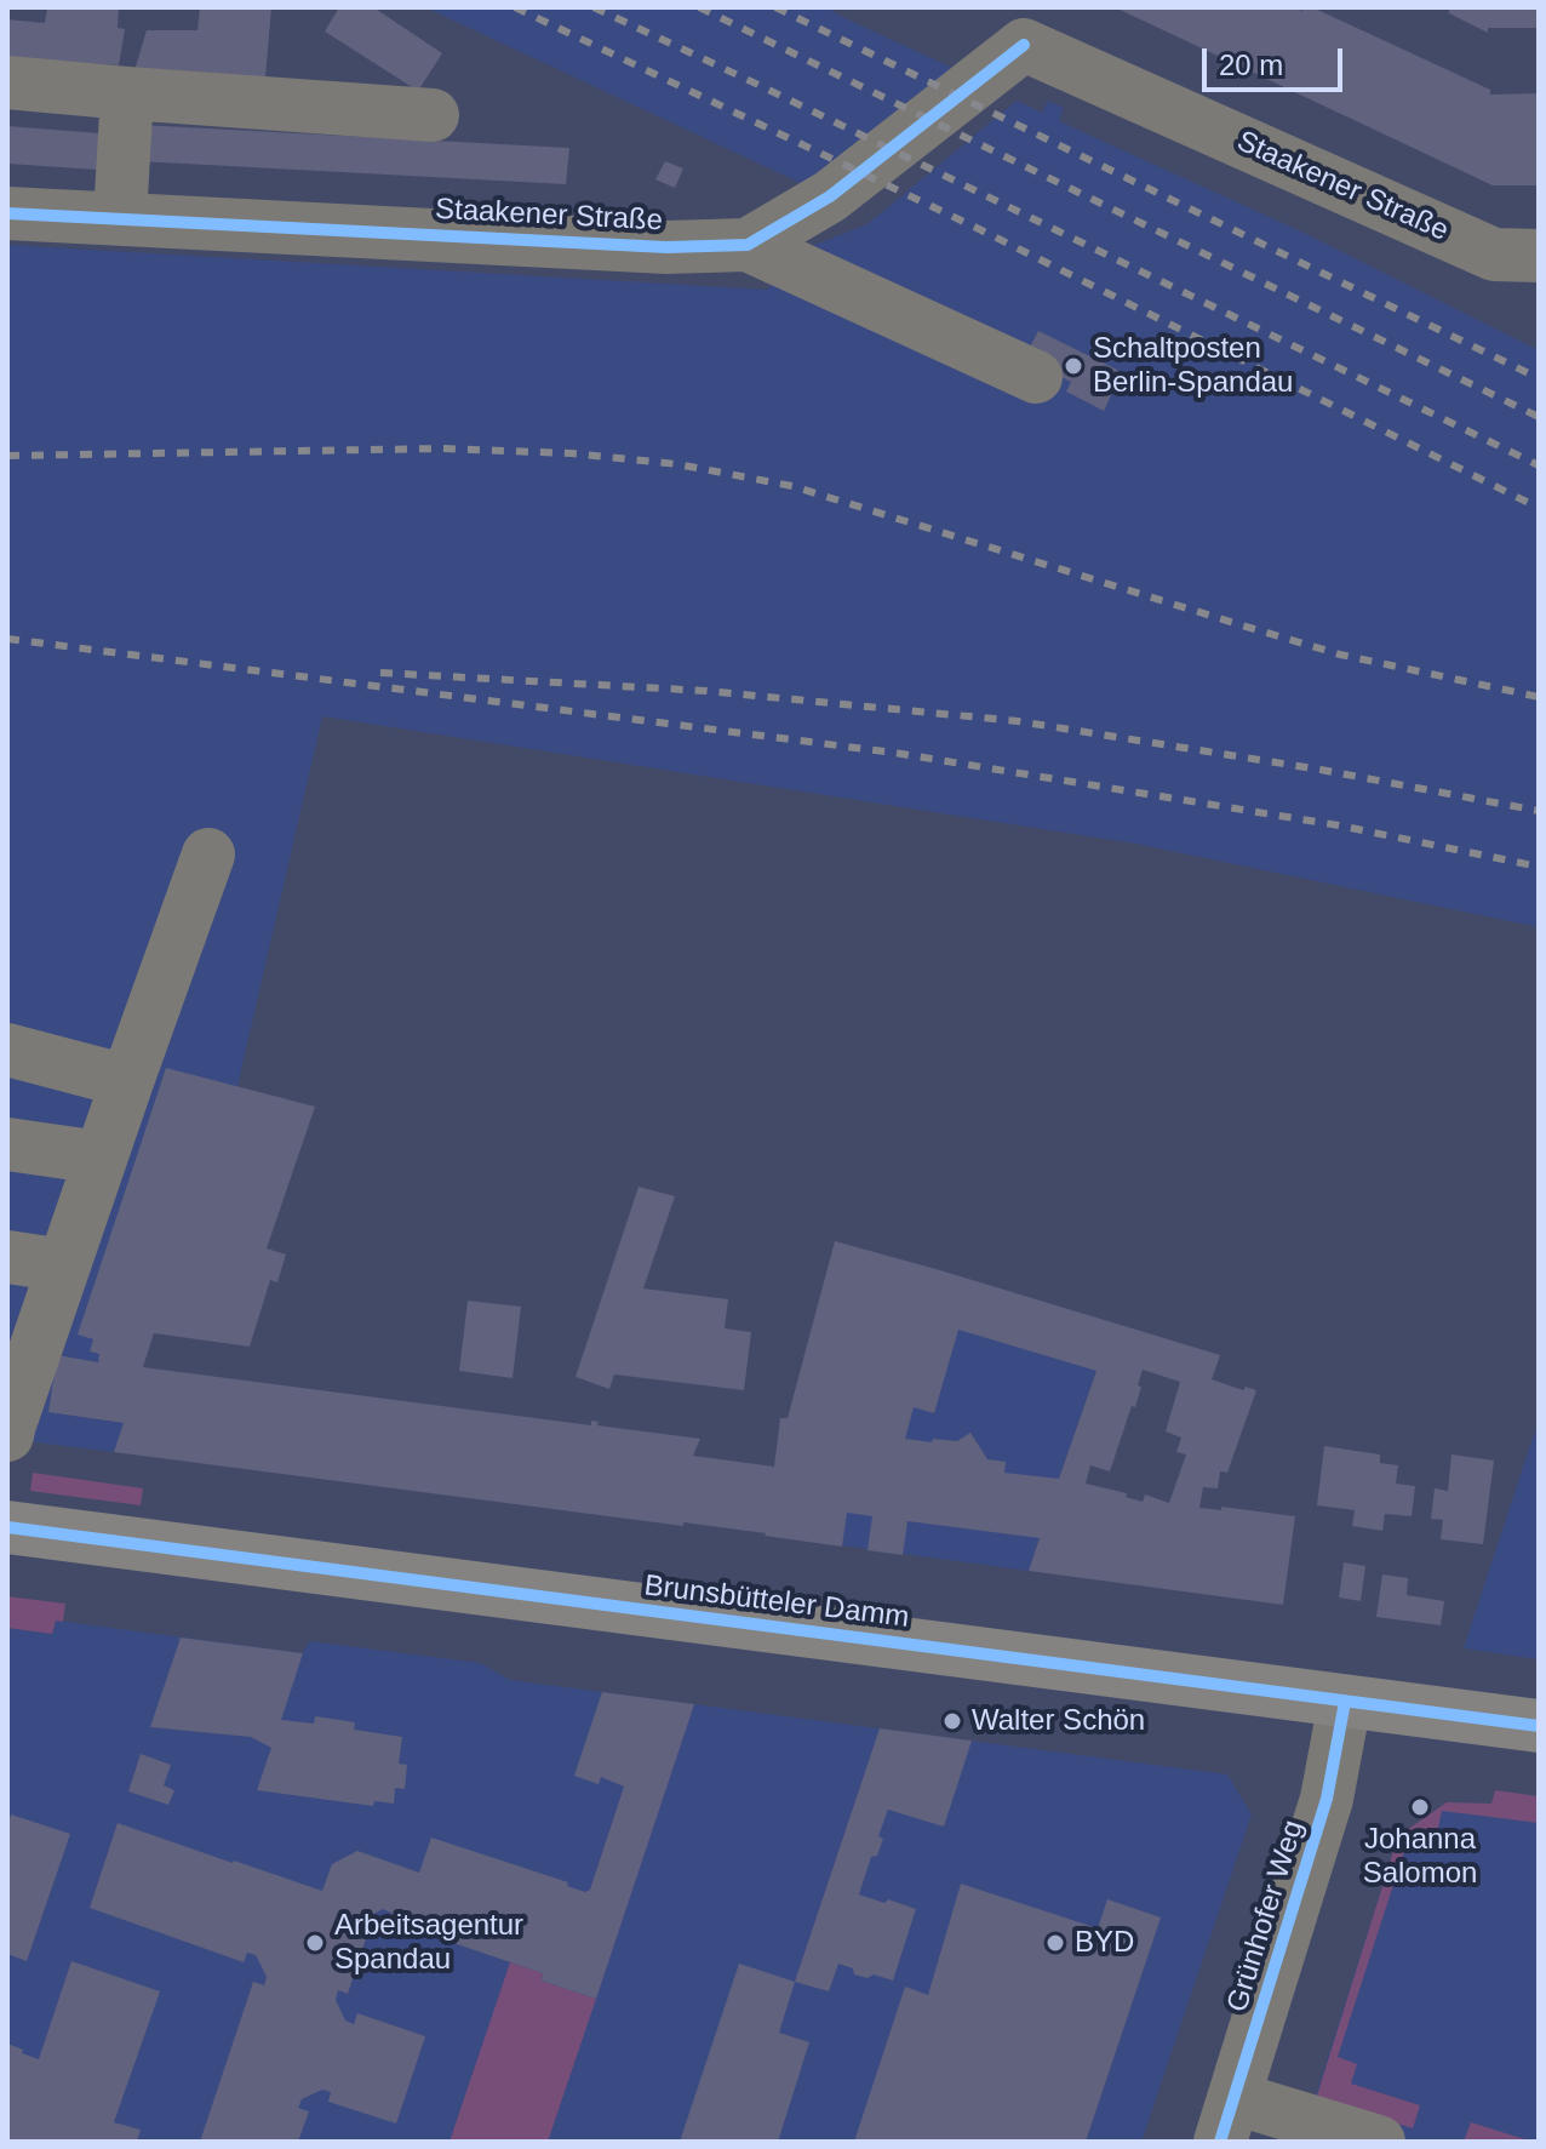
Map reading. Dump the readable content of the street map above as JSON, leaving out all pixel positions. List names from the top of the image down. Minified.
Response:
{"streets":{"main road":["Brunsbütteler Damm"],"street":["Staakener Straße","Grünhofer Weg"]},"crossings":[["Brunsbütteler Damm","Grünhofer Weg"]],"places":["Schaltposten Berlin-Spandau","Walter Schön","Johanna Salomon","Arbeitsagentur Spandau","BYD"],"scale_bar":"20 m"}
